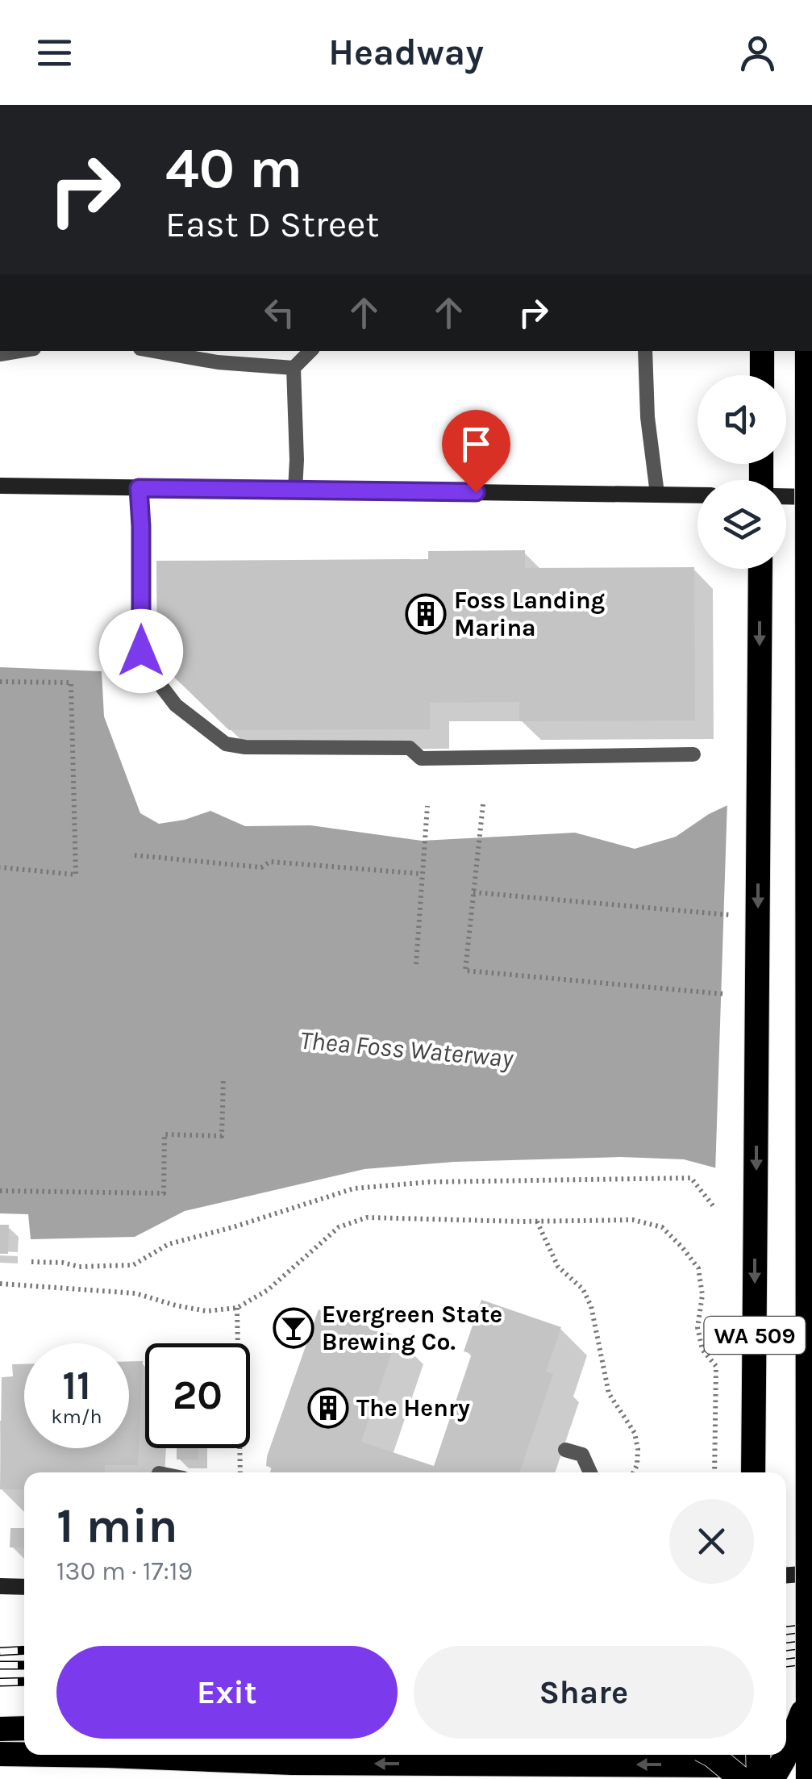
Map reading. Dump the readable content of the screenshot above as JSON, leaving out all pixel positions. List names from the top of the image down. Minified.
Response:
{"streets":{"highway":["WA 509"]},"water":["Thea Foss Waterway"],"places":{"building":["Foss Landing Marina","The Henry"],"bar":["Evergreen State Brewing Co."]},"page":{"header":"Headway","turn":["40 m","East D Street"],"speed":"11 km/h","limit":"20","heading":["1 min","130 m · 17:19"],"buttons":["Exit","Share"]}}
